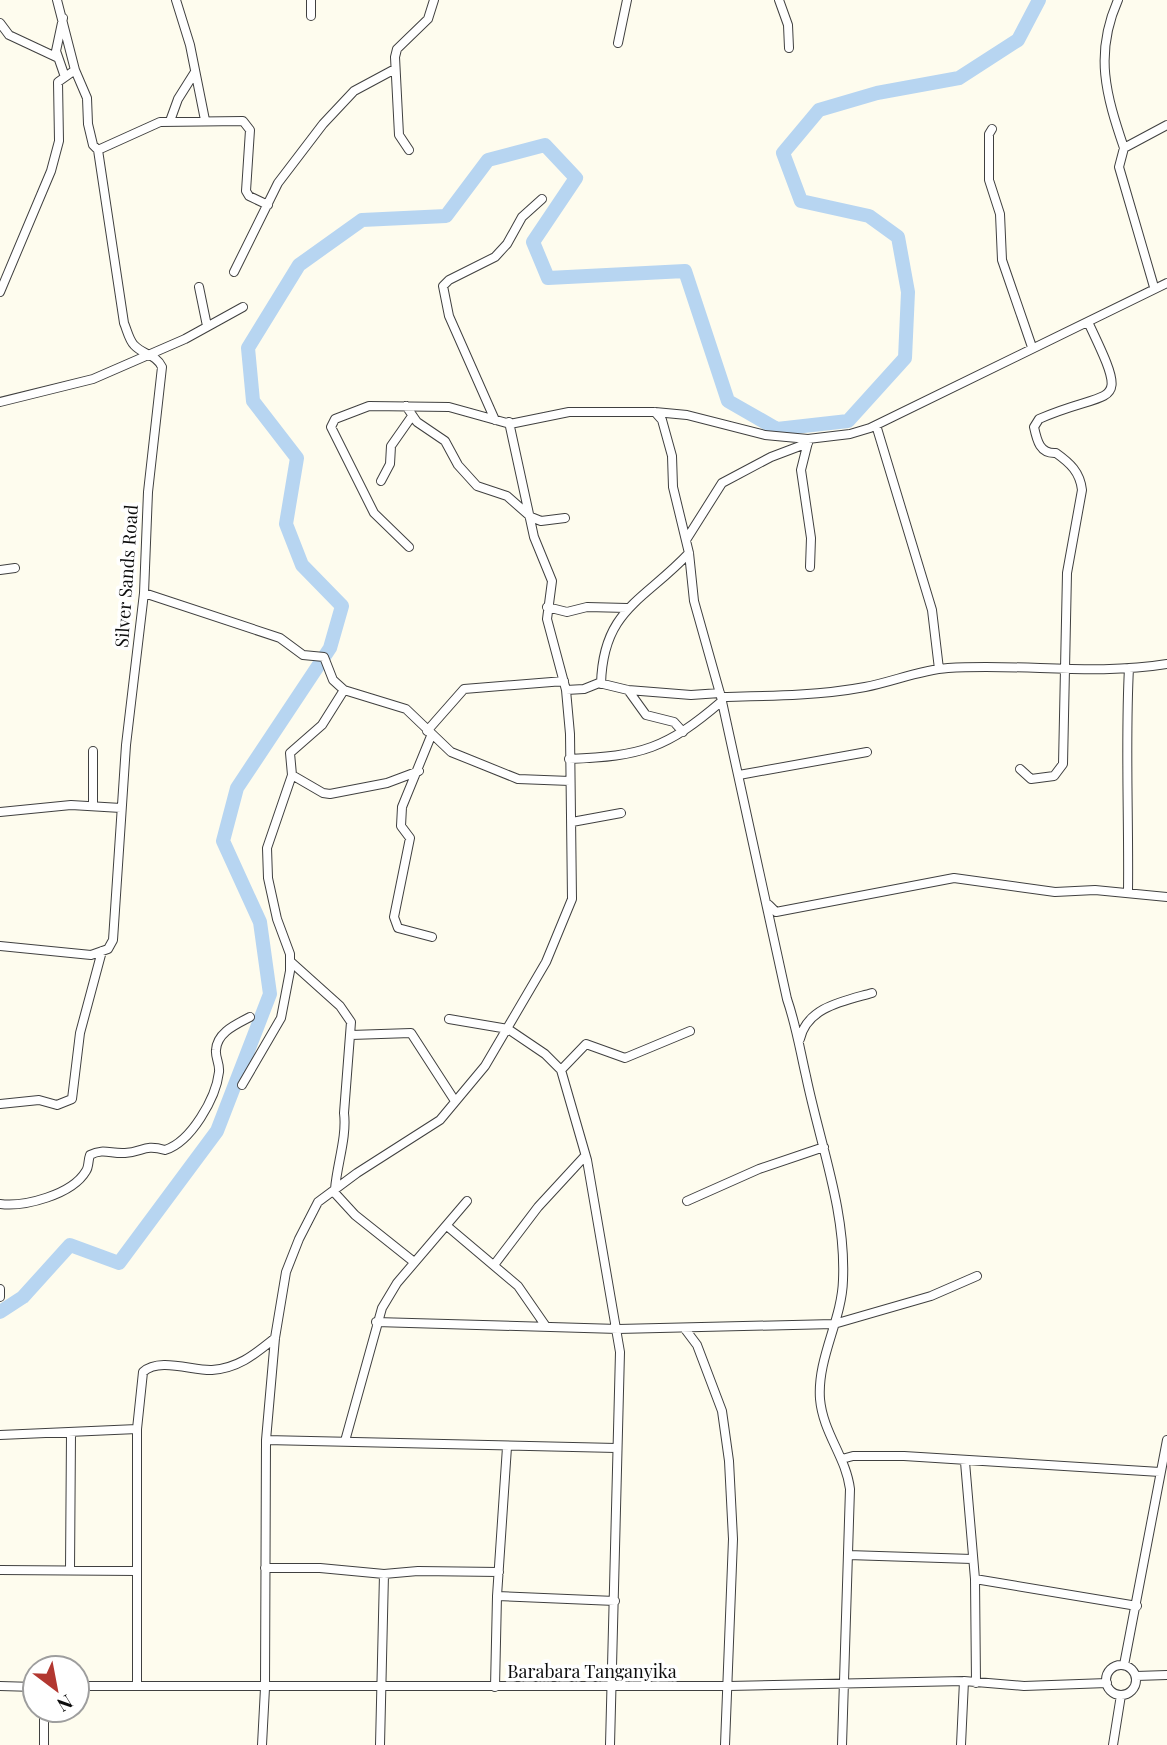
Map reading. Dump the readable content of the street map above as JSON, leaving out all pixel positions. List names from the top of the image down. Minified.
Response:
{"streets":{"street":["Silver Sands Road","Barabara Tanganyika"]},"north":"bottom right"}
